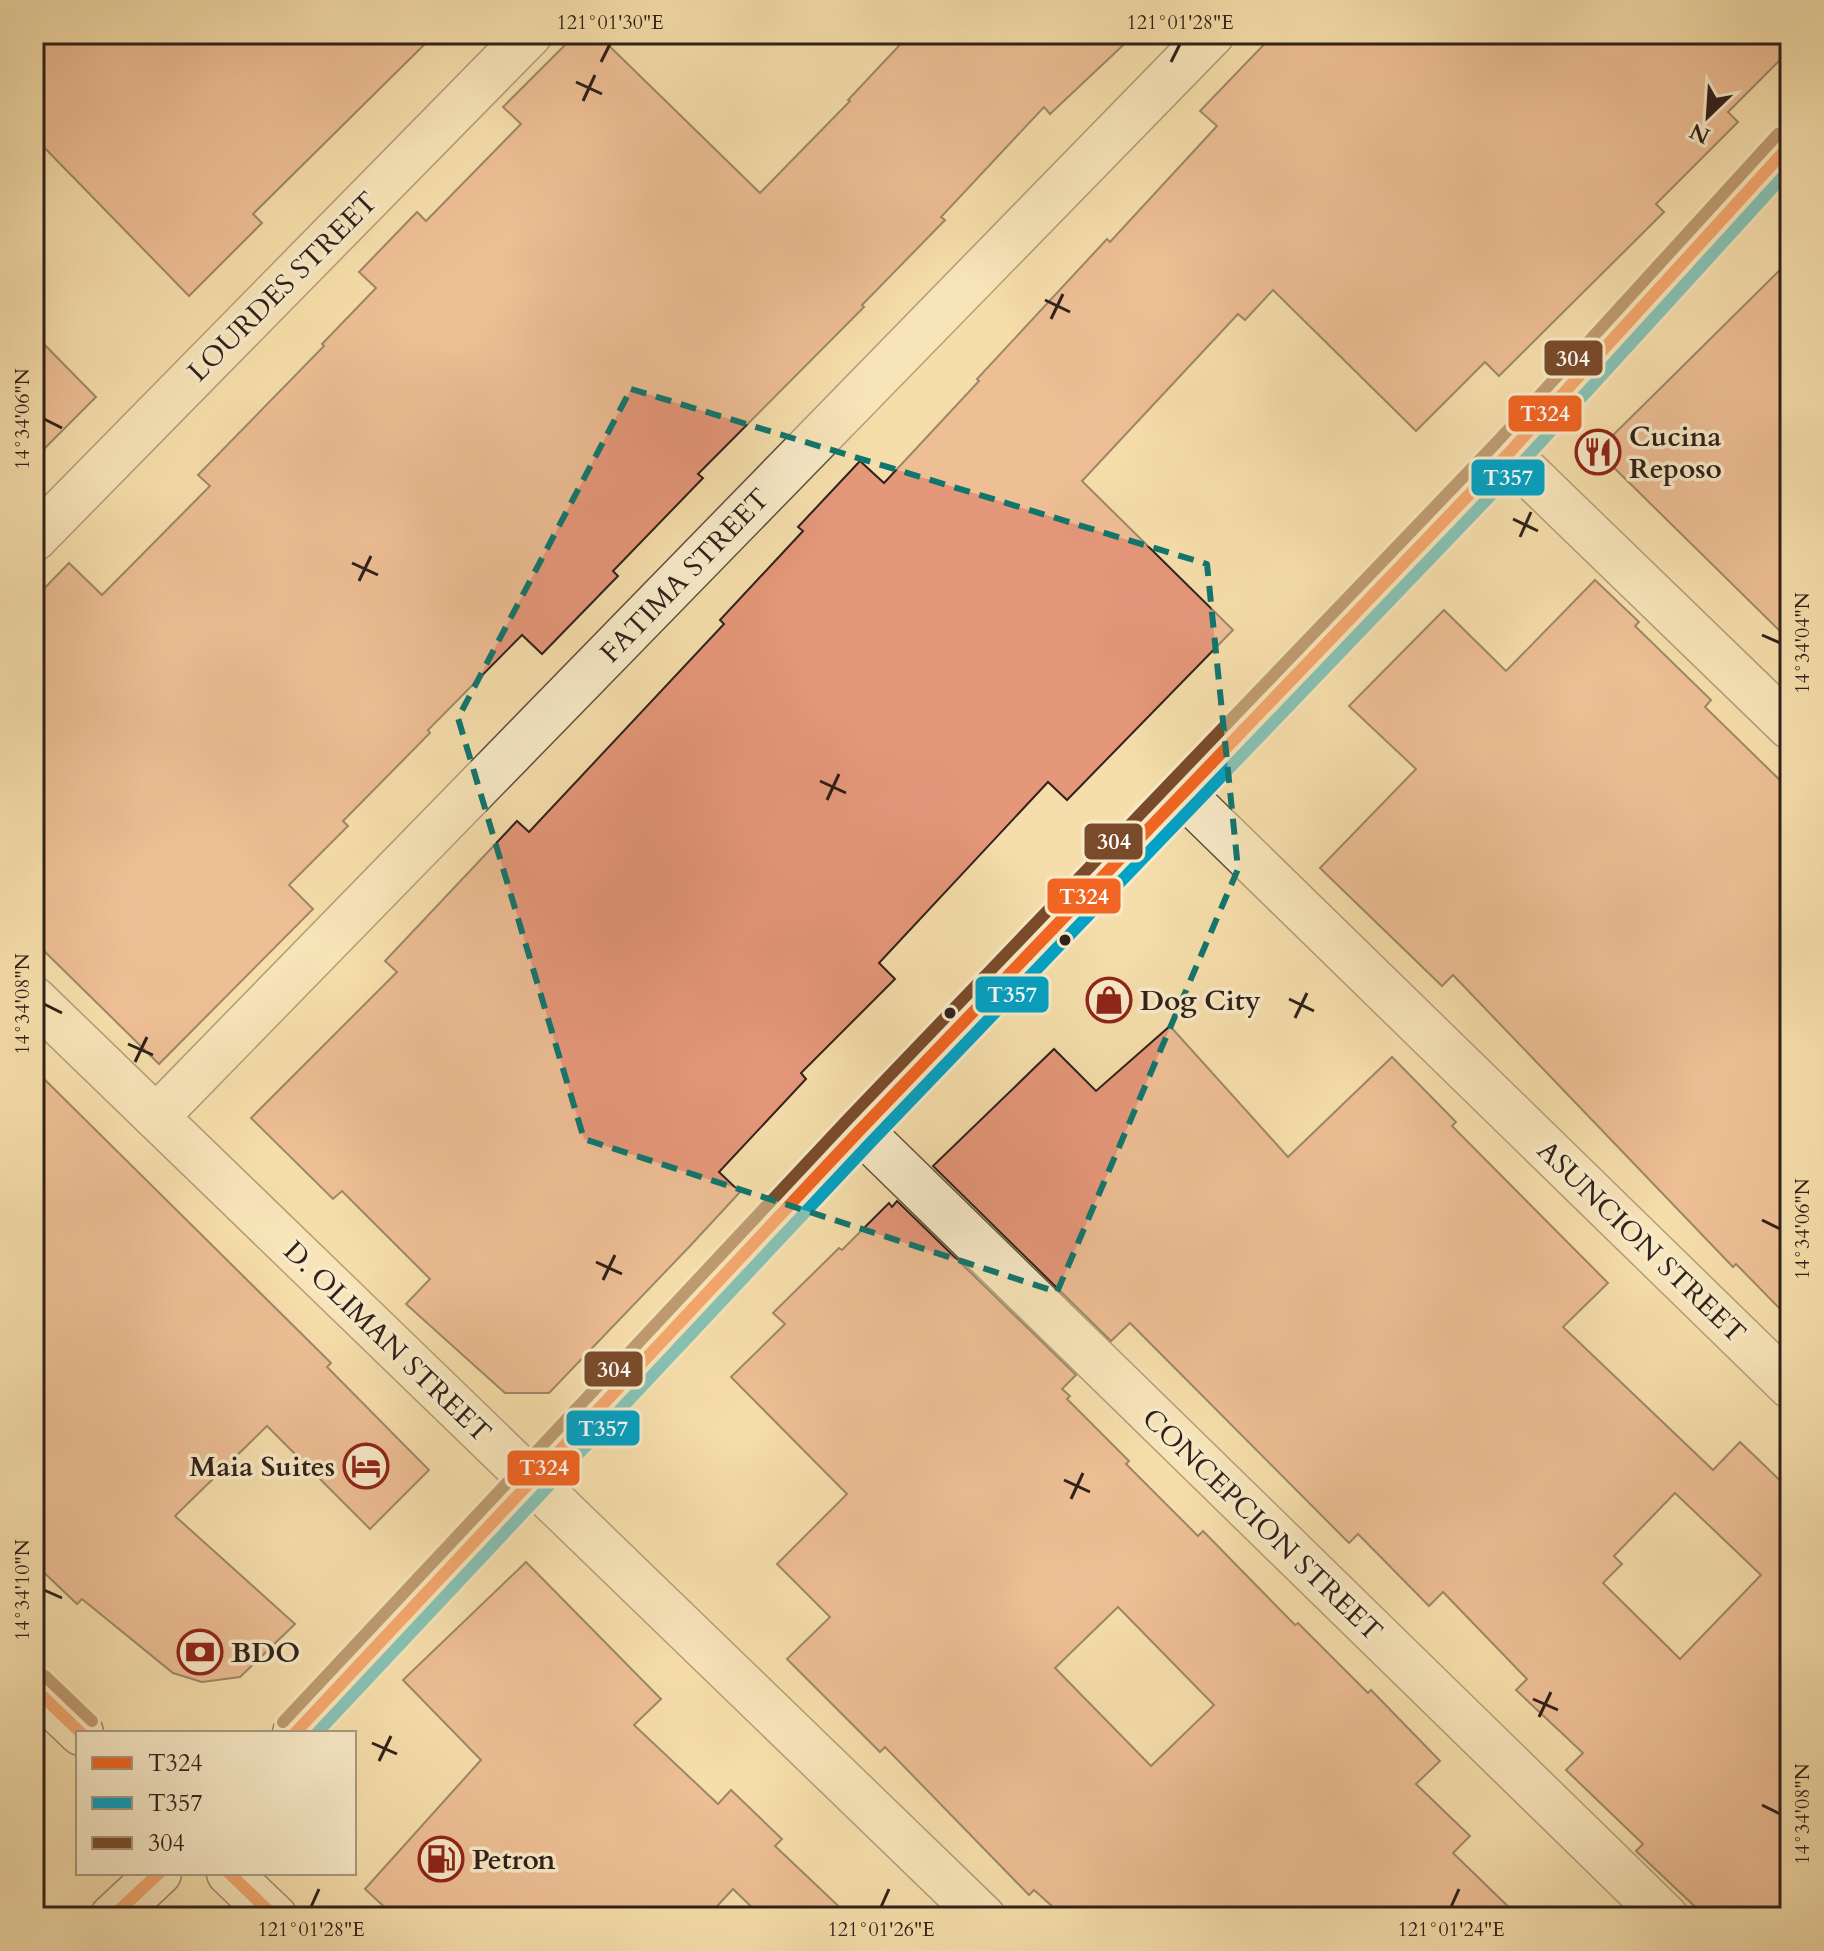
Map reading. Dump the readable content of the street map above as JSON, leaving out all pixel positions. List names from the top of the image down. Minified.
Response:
{"streets":{"street":["LOURDES STREET","FATIMA STREET","ASUNCION STREET","D. OLIMAN STREET","CONCEPCION STREET"]},"crossings":[["FATIMA STREET","D. OLIMAN STREET"]],"places":{"restaurant":["Cucina Reposo"],"shop":["Dog City"],"hotel":["Maia Suites"],"bank":["BDO"],"fuel station":["Petron"]},"lines":["transit line 304","transit line T324","transit line T357"],"legend":["T324","T357","304"],"north":"bottom left","coordinates":["121°01'30\"E","121°01'28\"E","14°34'06\"N","14°34'04\"N","14°34'08\"N","14°34'10\"N","121°01'26\"E","121°01'24\"E"]}
